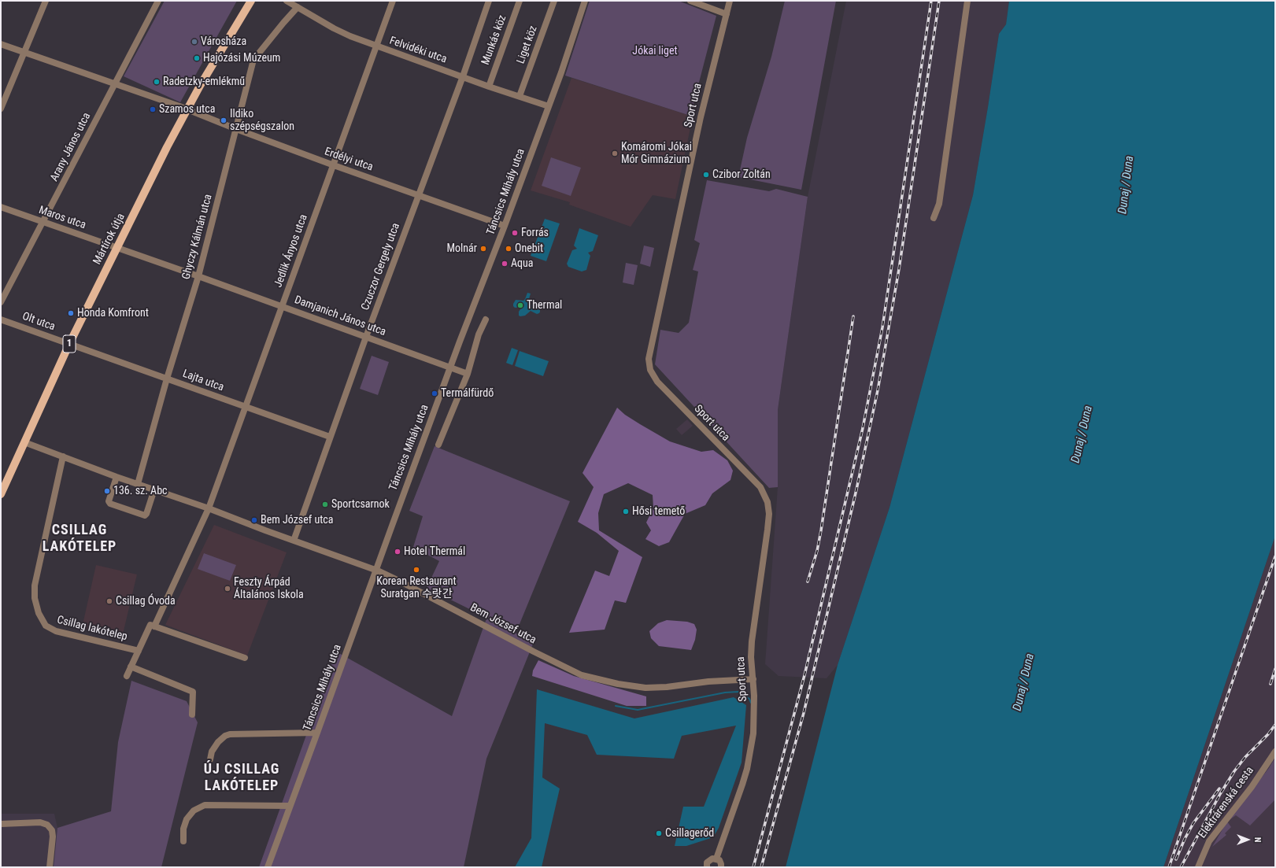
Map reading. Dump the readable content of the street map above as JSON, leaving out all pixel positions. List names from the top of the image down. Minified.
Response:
{"streets":{"main road":["Mártírok útja","1"],"street":["Munkás köz","Liget köz","Felvidéki utca","Sport utca","Arany János utca","Erdélyi utca","Táncsics Mihály utca","Maros utca","Ghyczy Kálmán utca","Jedlik Ányos utca","Czuczor Gergely utca","Damjanich János utca","Olt utca","Lajta utca","Bem József utca","Csillag lakótelep","Elektrárenská cesta"]},"crossings":[["Munkás köz","Felvidéki utca"],["Liget köz","Felvidéki utca"],["Felvidéki utca","Táncsics Mihály utca"],["Felvidéki utca","Ghyczy Kálmán utca"],["Felvidéki utca","Jedlik Ányos utca"],["Felvidéki utca","Czuczor Gergely utca"],["Sport utca","Bem József utca"],["Arany János utca","Maros utca"],["Erdélyi utca","Táncsics Mihály utca"],["Erdélyi utca","Ghyczy Kálmán utca"],["Erdélyi utca","Mártírok útja"],["Erdélyi utca","Jedlik Ányos utca"],["Erdélyi utca","Czuczor Gergely utca"],["Táncsics Mihály utca","Damjanich János utca"],["Táncsics Mihály utca","Bem József utca"],["Maros utca","Mártírok útja"],["Maros utca","Damjanich János utca"],["Ghyczy Kálmán utca","Damjanich János utca"],["Ghyczy Kálmán utca","Lajta utca"],["Ghyczy Kálmán utca","Bem József utca"],["Mártírok útja","Damjanich János utca"],["Mártírok útja","Olt utca"],["Mártírok útja","Lajta utca"],["Mártírok útja","Bem József utca"],["Jedlik Ányos utca","Damjanich János utca"],["Jedlik Ányos utca","Lajta utca"],["Jedlik Ányos utca","Bem József utca"],["Jedlik Ányos utca","Csillag lakótelep"],["Czuczor Gergely utca","Damjanich János utca"],["Czuczor Gergely utca","Lajta utca"],["Czuczor Gergely utca","Bem József utca"],["Olt utca","Lajta utca"],["Bem József utca","Csillag lakótelep"]],"districts":["CSILLAG LAKÓTELEP","ÚJ CSILLAG LAKÓTELEP"],"water":["Dunaj / Duna"],"parks":["Jókai liget"],"places":["Városháza","Hajózási Múzeum","Radetzky-emlékmű","Szamos utca","Ildiko szépségszalon","Komáromi Jókai Mór Gimnázium","Czibor Zoltán","Forrás","Molnár","Onebit","Aqua","Thermal","Honda Komfront","Termálfürdő","136. sz. Abc","Sportcsarnok","Hősi temető","Bem József utca","Hotel Thermál","Korean Restaurant Suratgan 수랏간","Feszty Árpád Általános Iskola","Csillag Óvoda","Csillagerőd"],"north":"right"}
